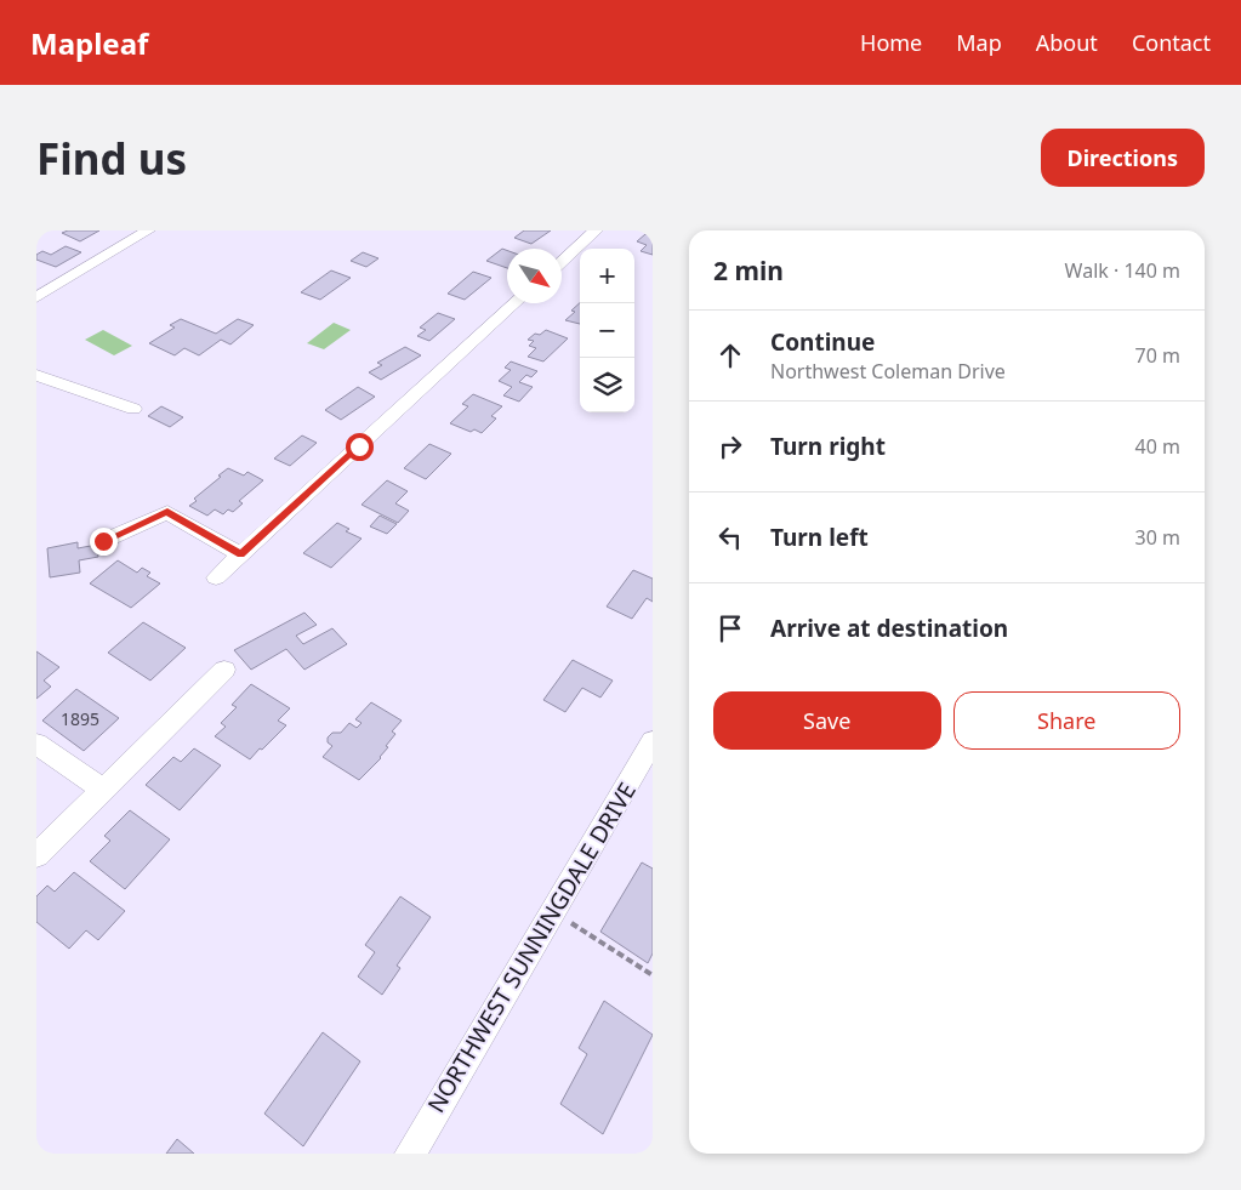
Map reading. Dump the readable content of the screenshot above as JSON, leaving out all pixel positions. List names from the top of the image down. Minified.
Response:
{"streets":{"street":["NORTHWEST SUNNINGDALE DRIVE"]},"house_numbers":["1895"],"north":"bottom right","page":{"header":"Mapleaf","nav":["Home","Map","About","Contact"],"buttons":["Directions",["Save","Share"]],"title":"Find us","heading":["2 min","Walk · 140 m"],"map_buttons":["+","−"],"list":[["Continue","Northwest Coleman Drive","70 m"],["Turn right","40 m"],["Turn left","30 m"],"Arrive at destination"]}}
